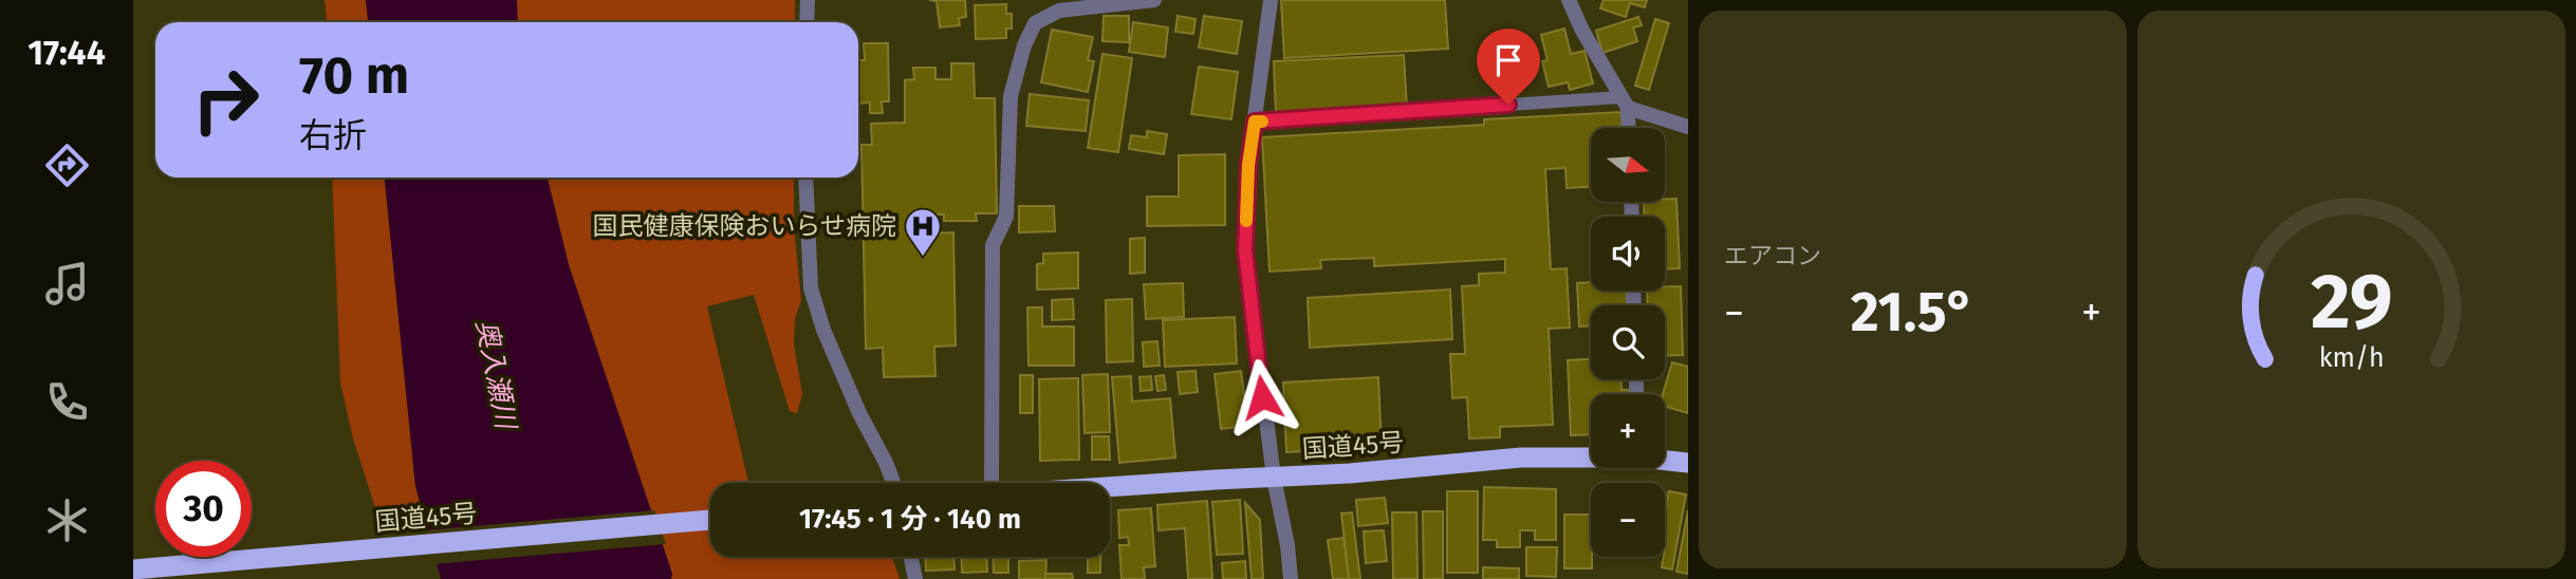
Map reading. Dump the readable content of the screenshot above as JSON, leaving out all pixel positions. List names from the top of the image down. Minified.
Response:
{"streets":{"highway":["国道45号"]},"water":["奥入瀬川"],"places":{"hospital":["国民健康保険おいらせ病院"]},"north":"right","page":{"tabs":"17:44","tile":"エアコン","turn":["70 m","右折"],"map_buttons":["+","−"],"heat":["−","21.5°","+"],"limit":"30","trip":"17:45 · 1 分 · 140 m","gauge":["29","km/h"]}}
